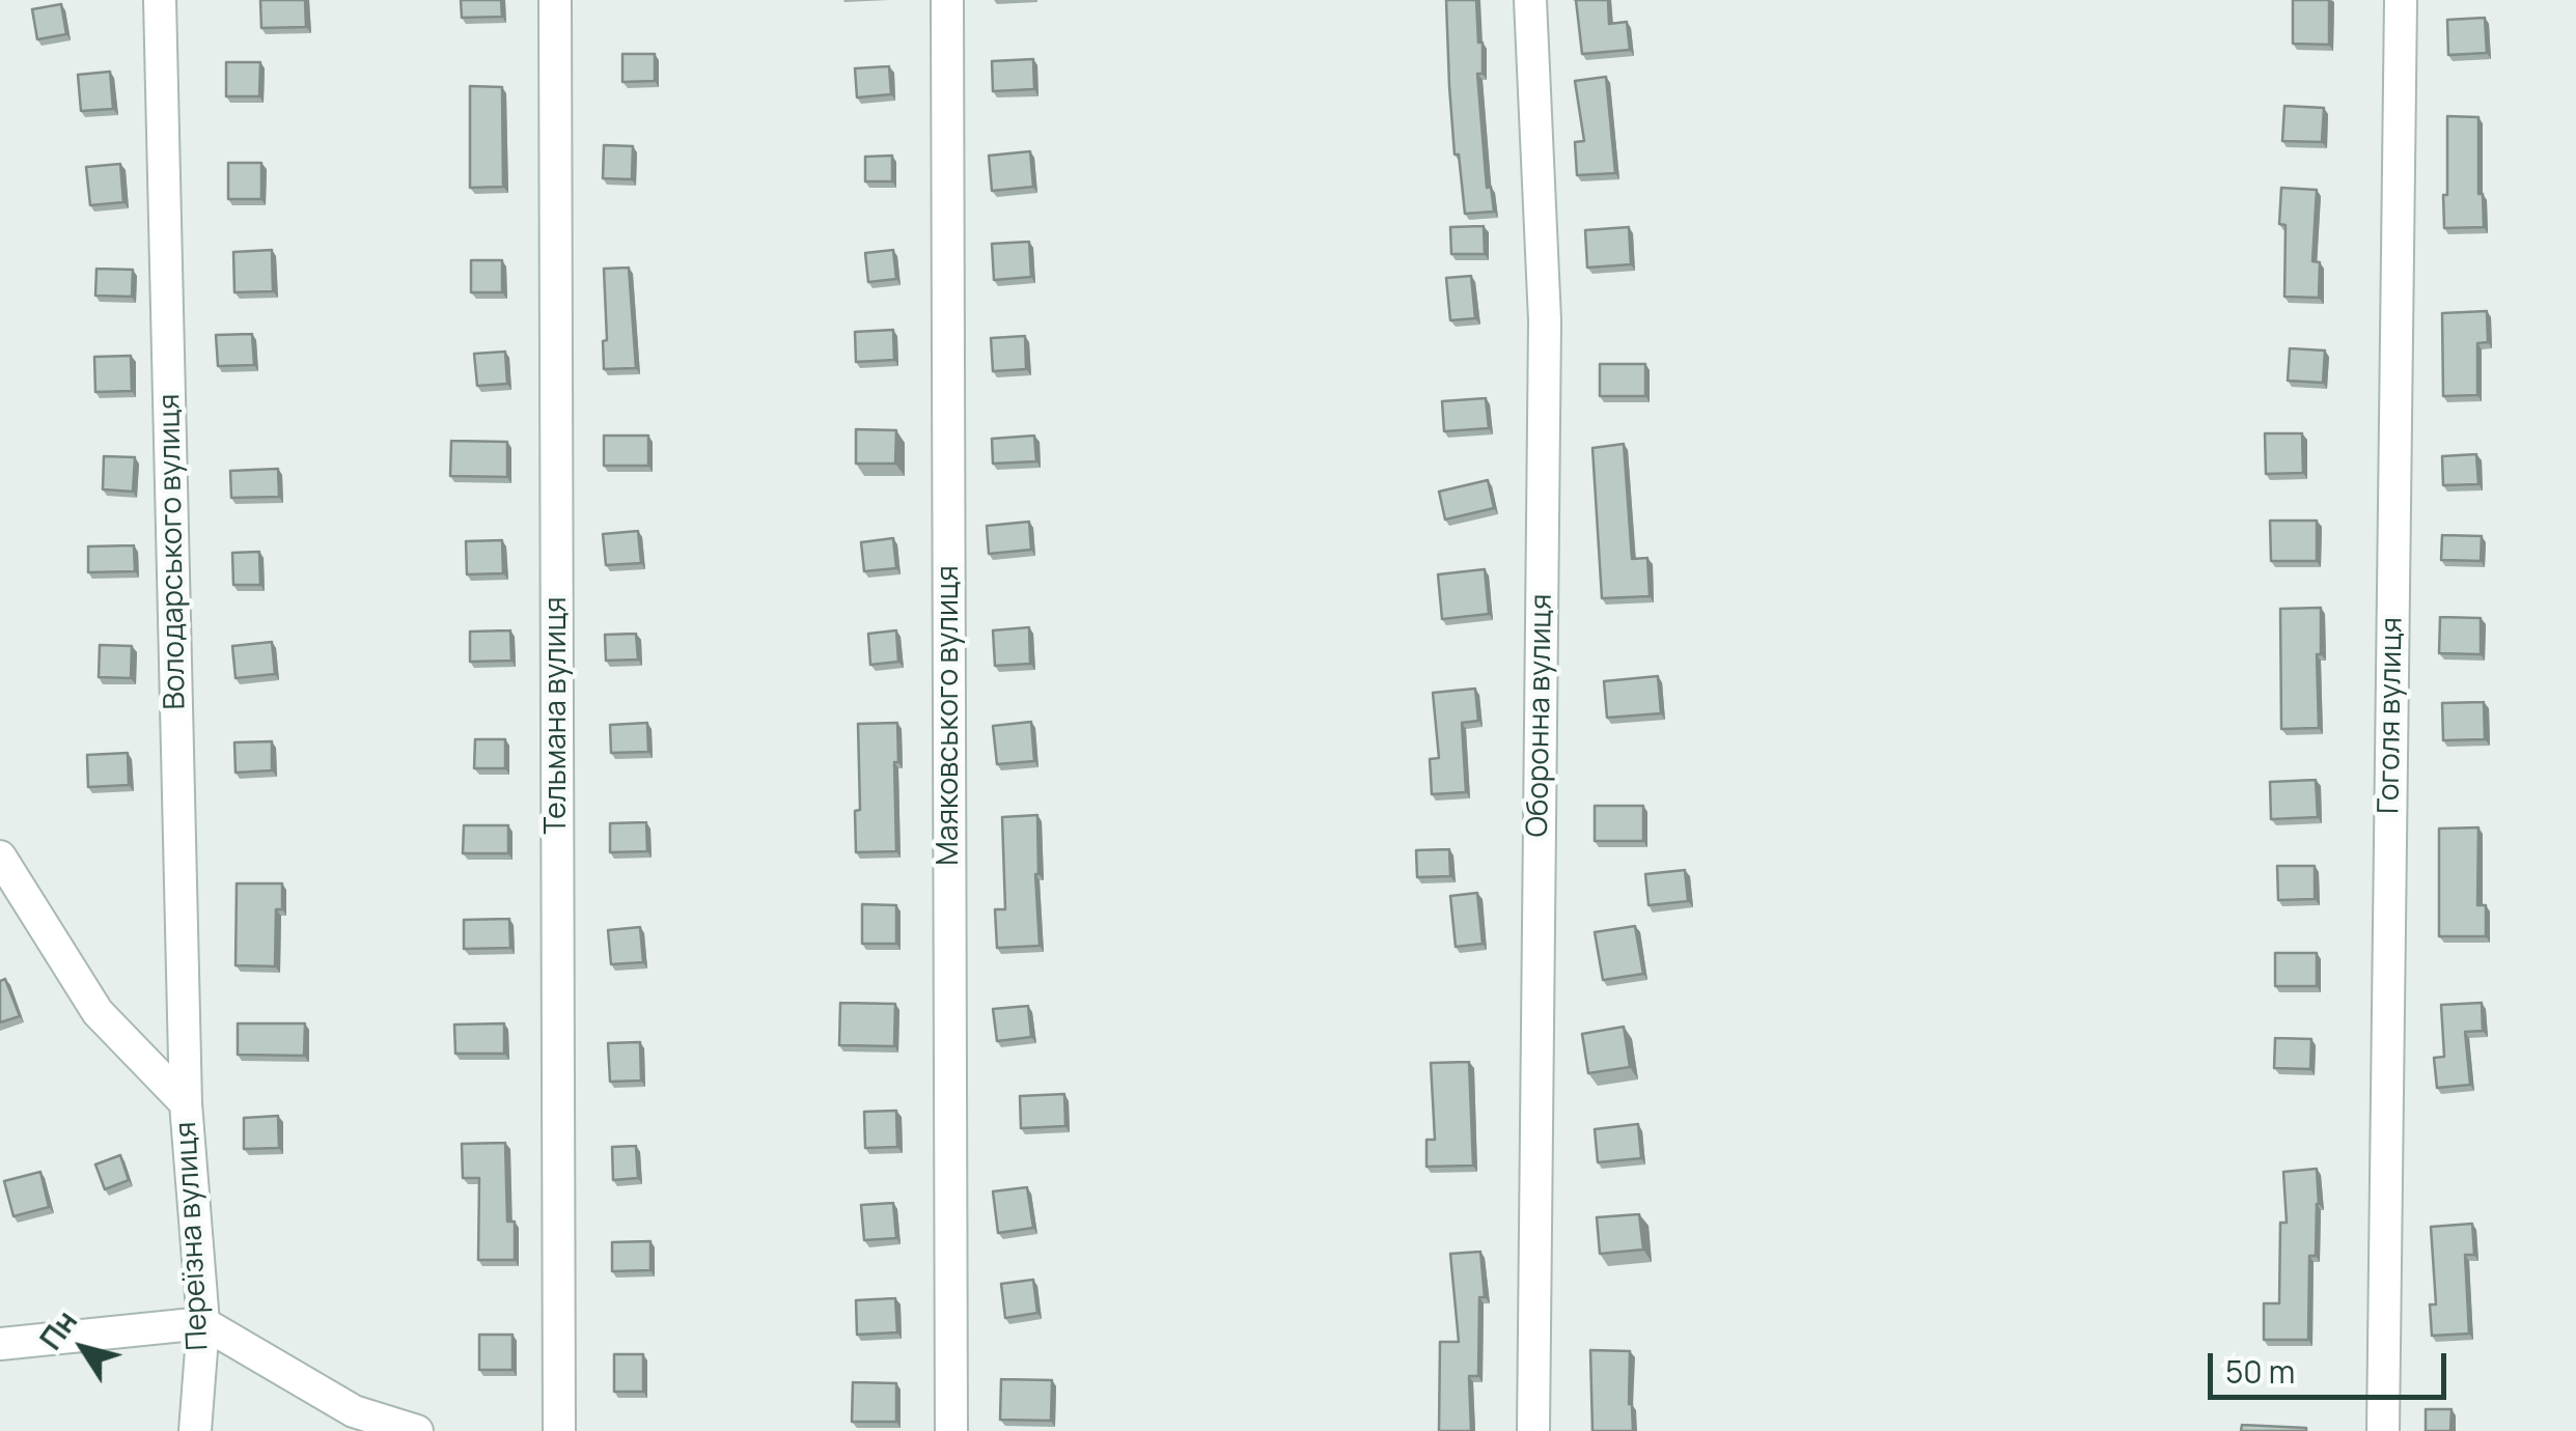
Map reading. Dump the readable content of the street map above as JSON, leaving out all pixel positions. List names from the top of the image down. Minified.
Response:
{"streets":{"street":["Володарського вулиця","Тельмана вулиця","Маяковського вулиця","Оборонна вулиця","Гоголя вулиця","Переїзна вулиця"]},"crossings":[["Володарського вулиця","Переїзна вулиця"]],"scale_bar":"50 m","north":"top left"}
